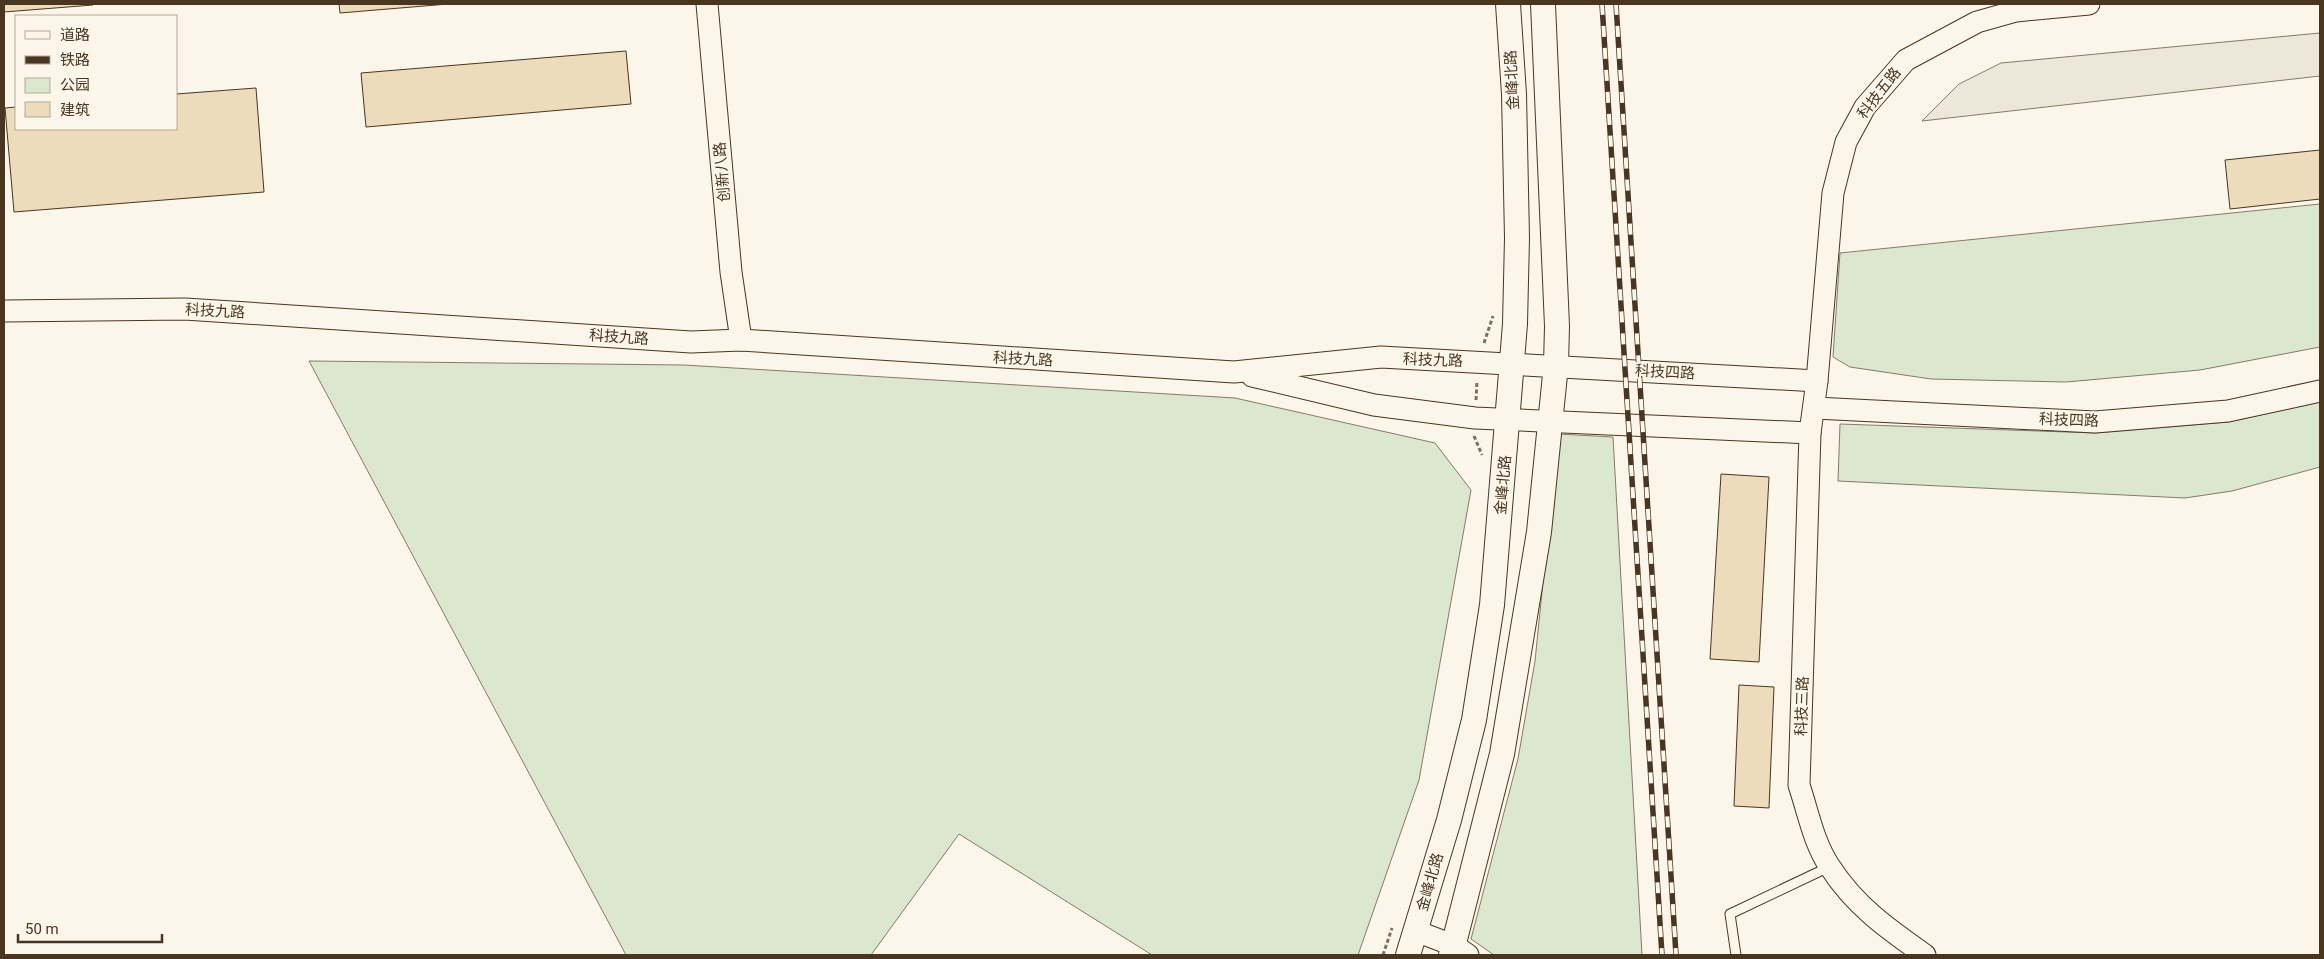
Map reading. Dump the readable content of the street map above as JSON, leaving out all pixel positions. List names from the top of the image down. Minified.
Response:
{"streets":{"main road":["金峰北路"],"street":["科技五路","创新八路","科技九路","科技四路","科技三路"]},"crossings":[["金峰北路","科技九路"],["金峰北路","科技四路"],["科技五路","科技四路"],["科技五路","科技三路"],["创新八路","科技九路"],["科技九路","科技四路"],["科技四路","科技三路"]],"legend":["道路","铁路","公园","建筑"],"scale_bar":"50 m"}
